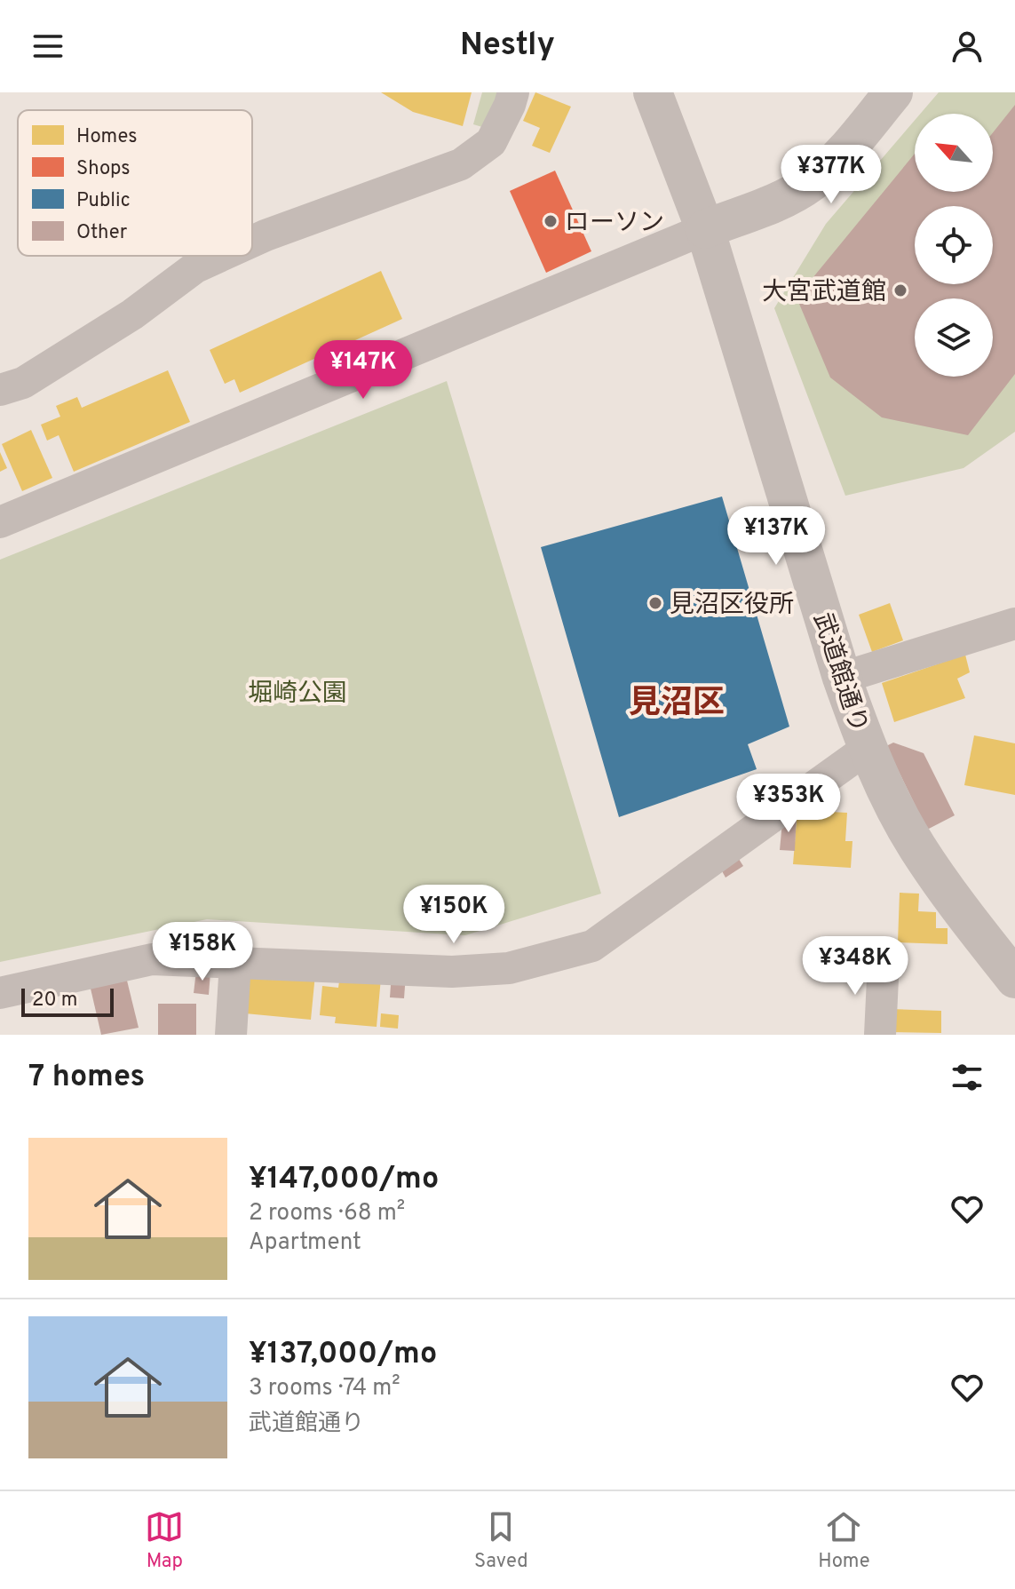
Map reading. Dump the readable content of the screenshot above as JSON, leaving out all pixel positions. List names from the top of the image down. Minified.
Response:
{"streets":{"street":["武道館通り"]},"districts":["見沼区"],"parks":["堀崎公園"],"places":["ローソン","大宮武道館","見沼区役所"],"legend":["Homes","Shops","Public","Other"],"scale_bar":"20 m","north":"top left","page":{"header":"Nestly","price":["¥377K","¥147K","¥137K","¥353K","¥150K","¥158K","¥348K"],"scale":"20 m","heading":"7 homes","list":[{"name":"¥147,000/mo","note":"2 rooms · 68 m² · Apartment"},{"name":"¥137,000/mo","note":"3 rooms · 74 m² · 武道館通り"}],"tabs":["Map","Saved","Home"]}}
